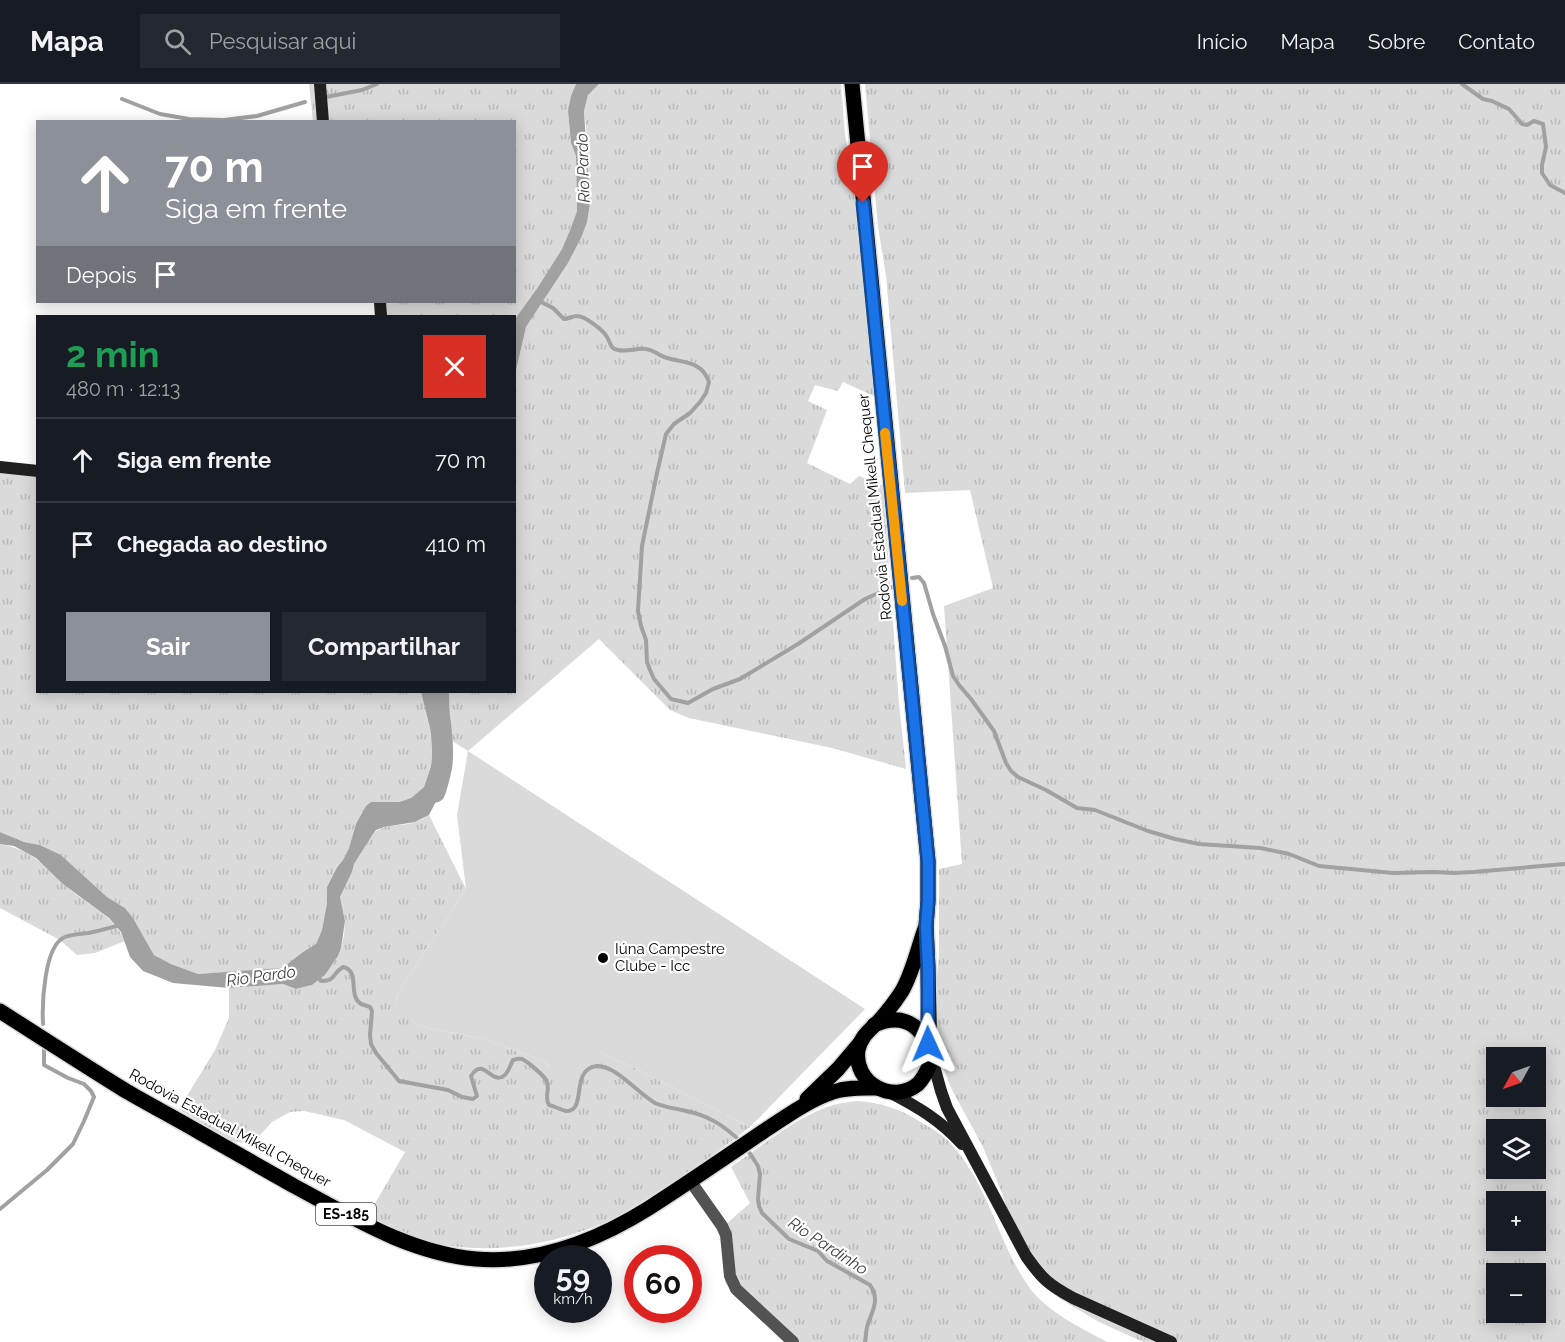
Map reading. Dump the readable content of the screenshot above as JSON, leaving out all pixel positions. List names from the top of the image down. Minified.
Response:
{"streets":{"main road":["Rodovia Estadual Mikell Chequer","ES-185"]},"crossings":[["Rodovia Estadual Mikell Chequer","ES-185"]],"water":["Rio Pardo","Rio Pardinho"],"places":["Iúna Campestre Clube - Icc"],"north":"bottom left","page":{"header":"Mapa","search":"Pesquisar aqui","nav":["Início","Mapa","Sobre","Contato"],"turn":["70 m","Siga em frente"],"then":"Depois","heading":["2 min","480 m · 12:13"],"list":[{"name":"Siga em frente","value":"70 m"},{"name":"Chegada ao destino","value":"410 m"}],"buttons":["Sair","Compartilhar"],"map_buttons":["+","−"],"speed":"59 km/h","limit":"60"}}
